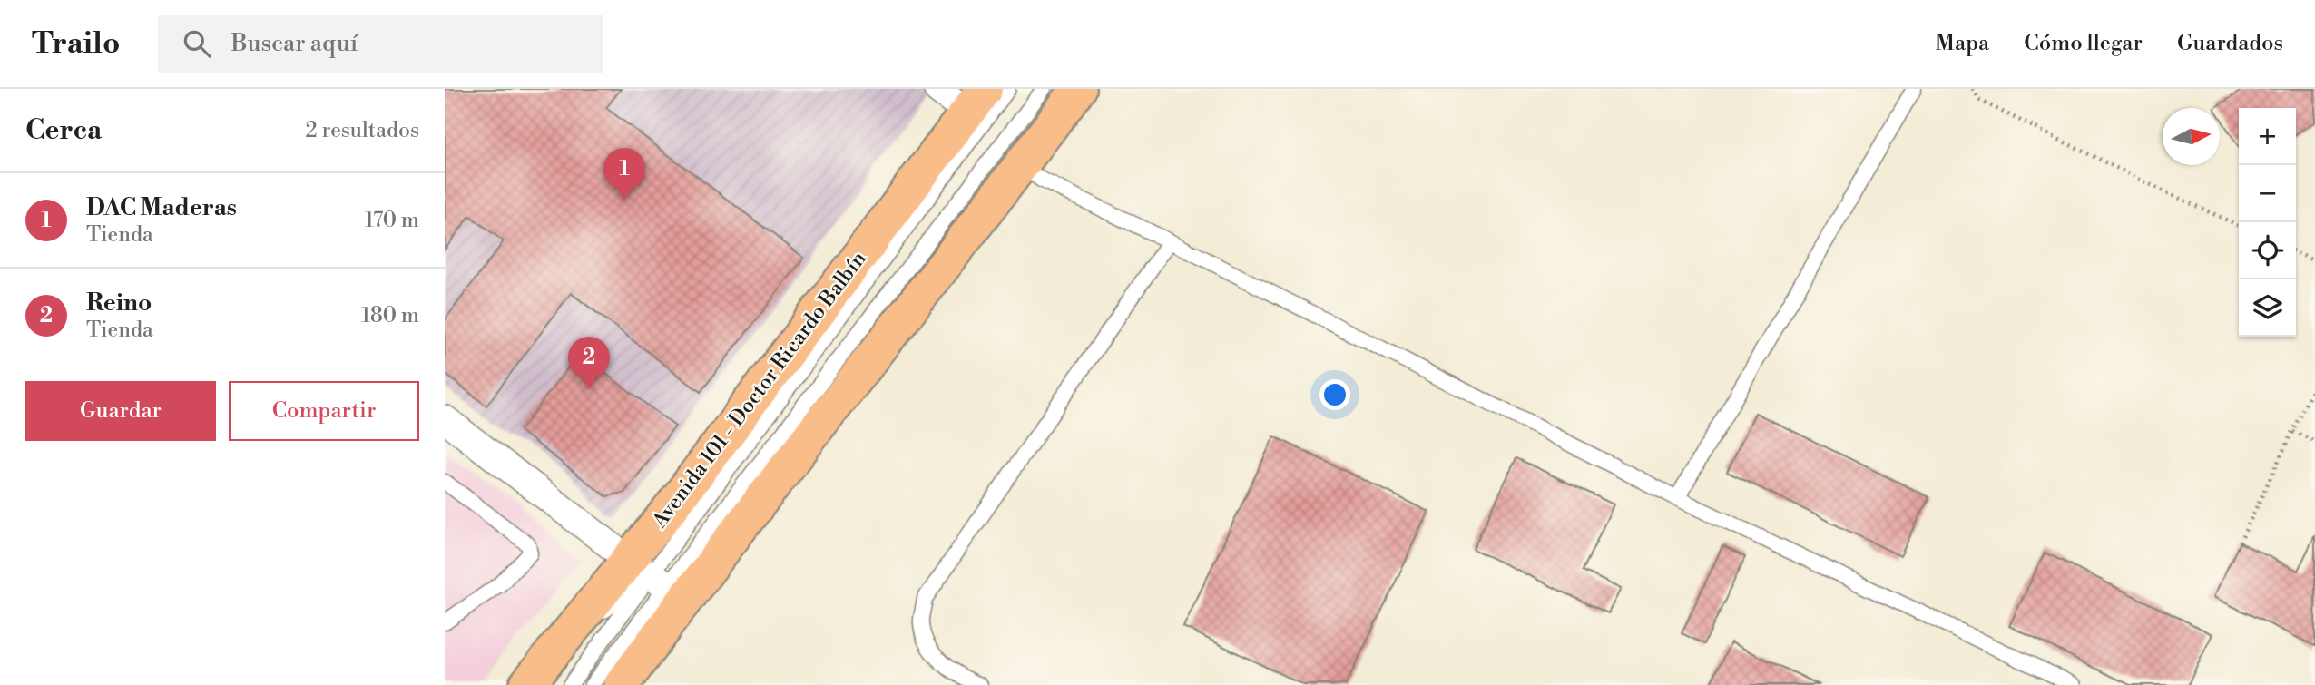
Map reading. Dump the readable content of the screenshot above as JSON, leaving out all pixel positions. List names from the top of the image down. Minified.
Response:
{"streets":{"main road":["Avenida 101 - Doctor Ricardo Balbín"]},"north":"right","page":{"header":"Trailo","search":"Buscar aquí","nav":["Mapa","Cómo llegar","Guardados"],"heading":["Cerca","2 resultados"],"map_buttons":["+","−"],"pins":["1","2"],"list":[{"mark":"1","name":"DAC Maderas","note":"Tienda","value":"170 m"},{"mark":"2","name":"Reino","note":"Tienda","value":"180 m"}],"buttons":["Guardar","Compartir"]}}
